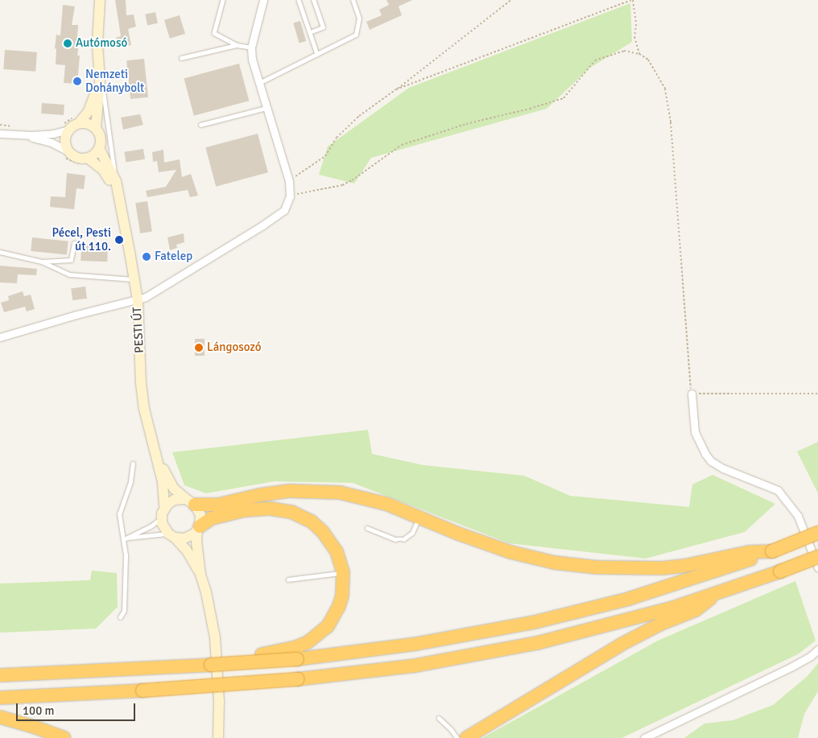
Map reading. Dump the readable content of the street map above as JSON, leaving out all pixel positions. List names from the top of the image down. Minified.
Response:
{"streets":{"main road":["PESTI ÚT"]},"places":["Autómosó","Nemzeti Dohánybolt","Pécel, Pesti út 110.","Fatelep","Lángosozó"],"scale_bar":"100 m"}
